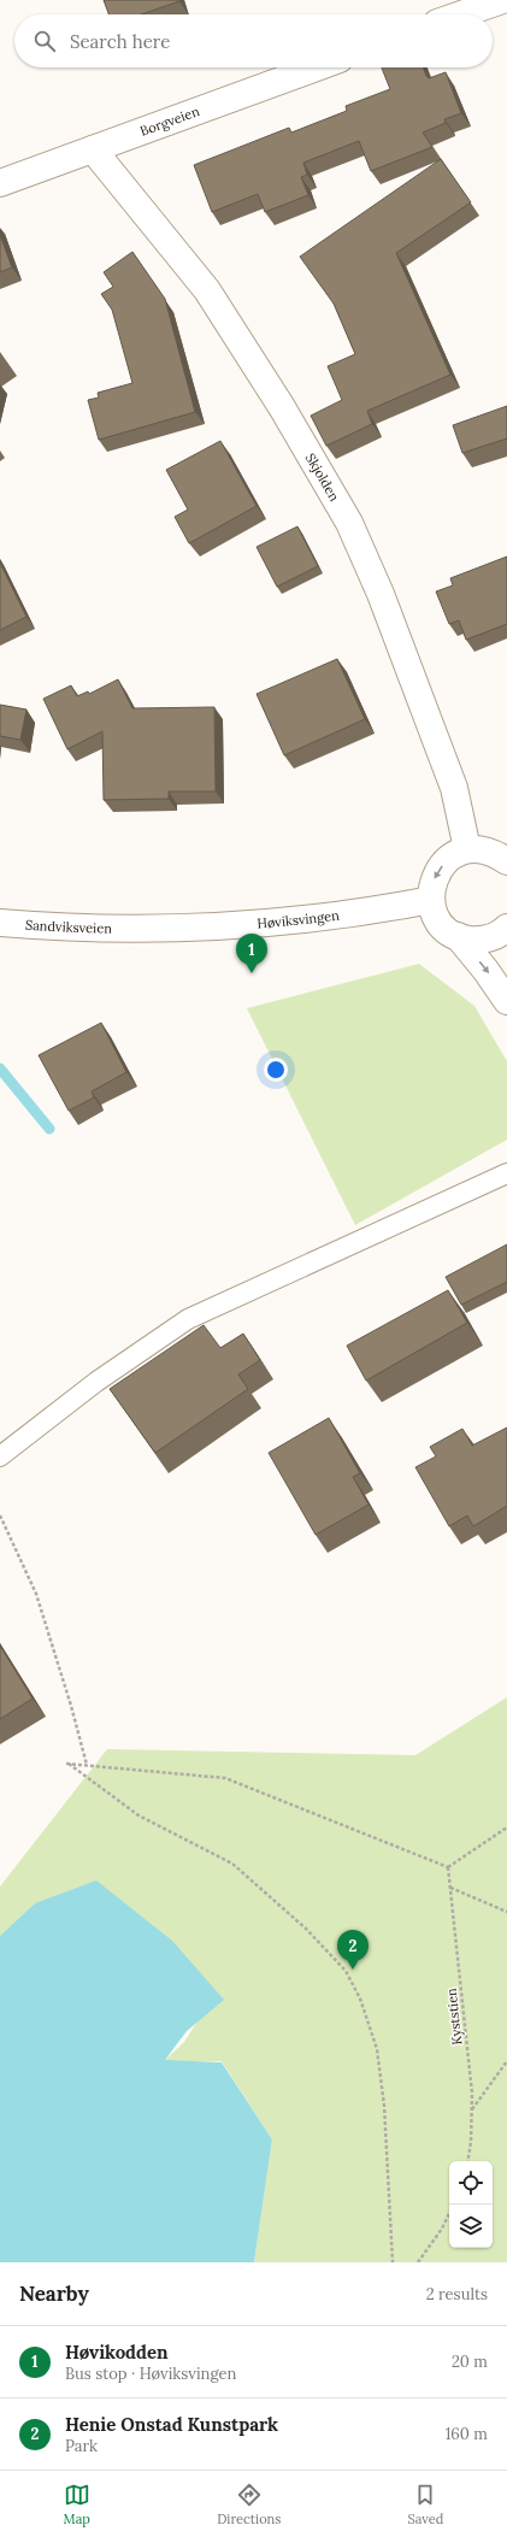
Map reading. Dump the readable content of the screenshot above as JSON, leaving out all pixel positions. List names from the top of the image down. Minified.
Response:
{"streets":{"street":["Borgveien","Skjolden","Høviksvingen","Sandviksveien"],"path":["Kyststien"]},"crossings":[["Borgveien","Skjolden"],["Høviksvingen","Sandviksveien"]],"page":{"search":"Search here","pins":["1","2"],"heading":["Nearby","2 results"],"list":[{"mark":"1","name":"Høvikodden","note":"Bus stop · Høviksvingen","value":"20 m"},{"mark":"2","name":"Henie Onstad Kunstpark","note":"Park","value":"160 m"}],"nav":["Map","Directions","Saved"]}}
